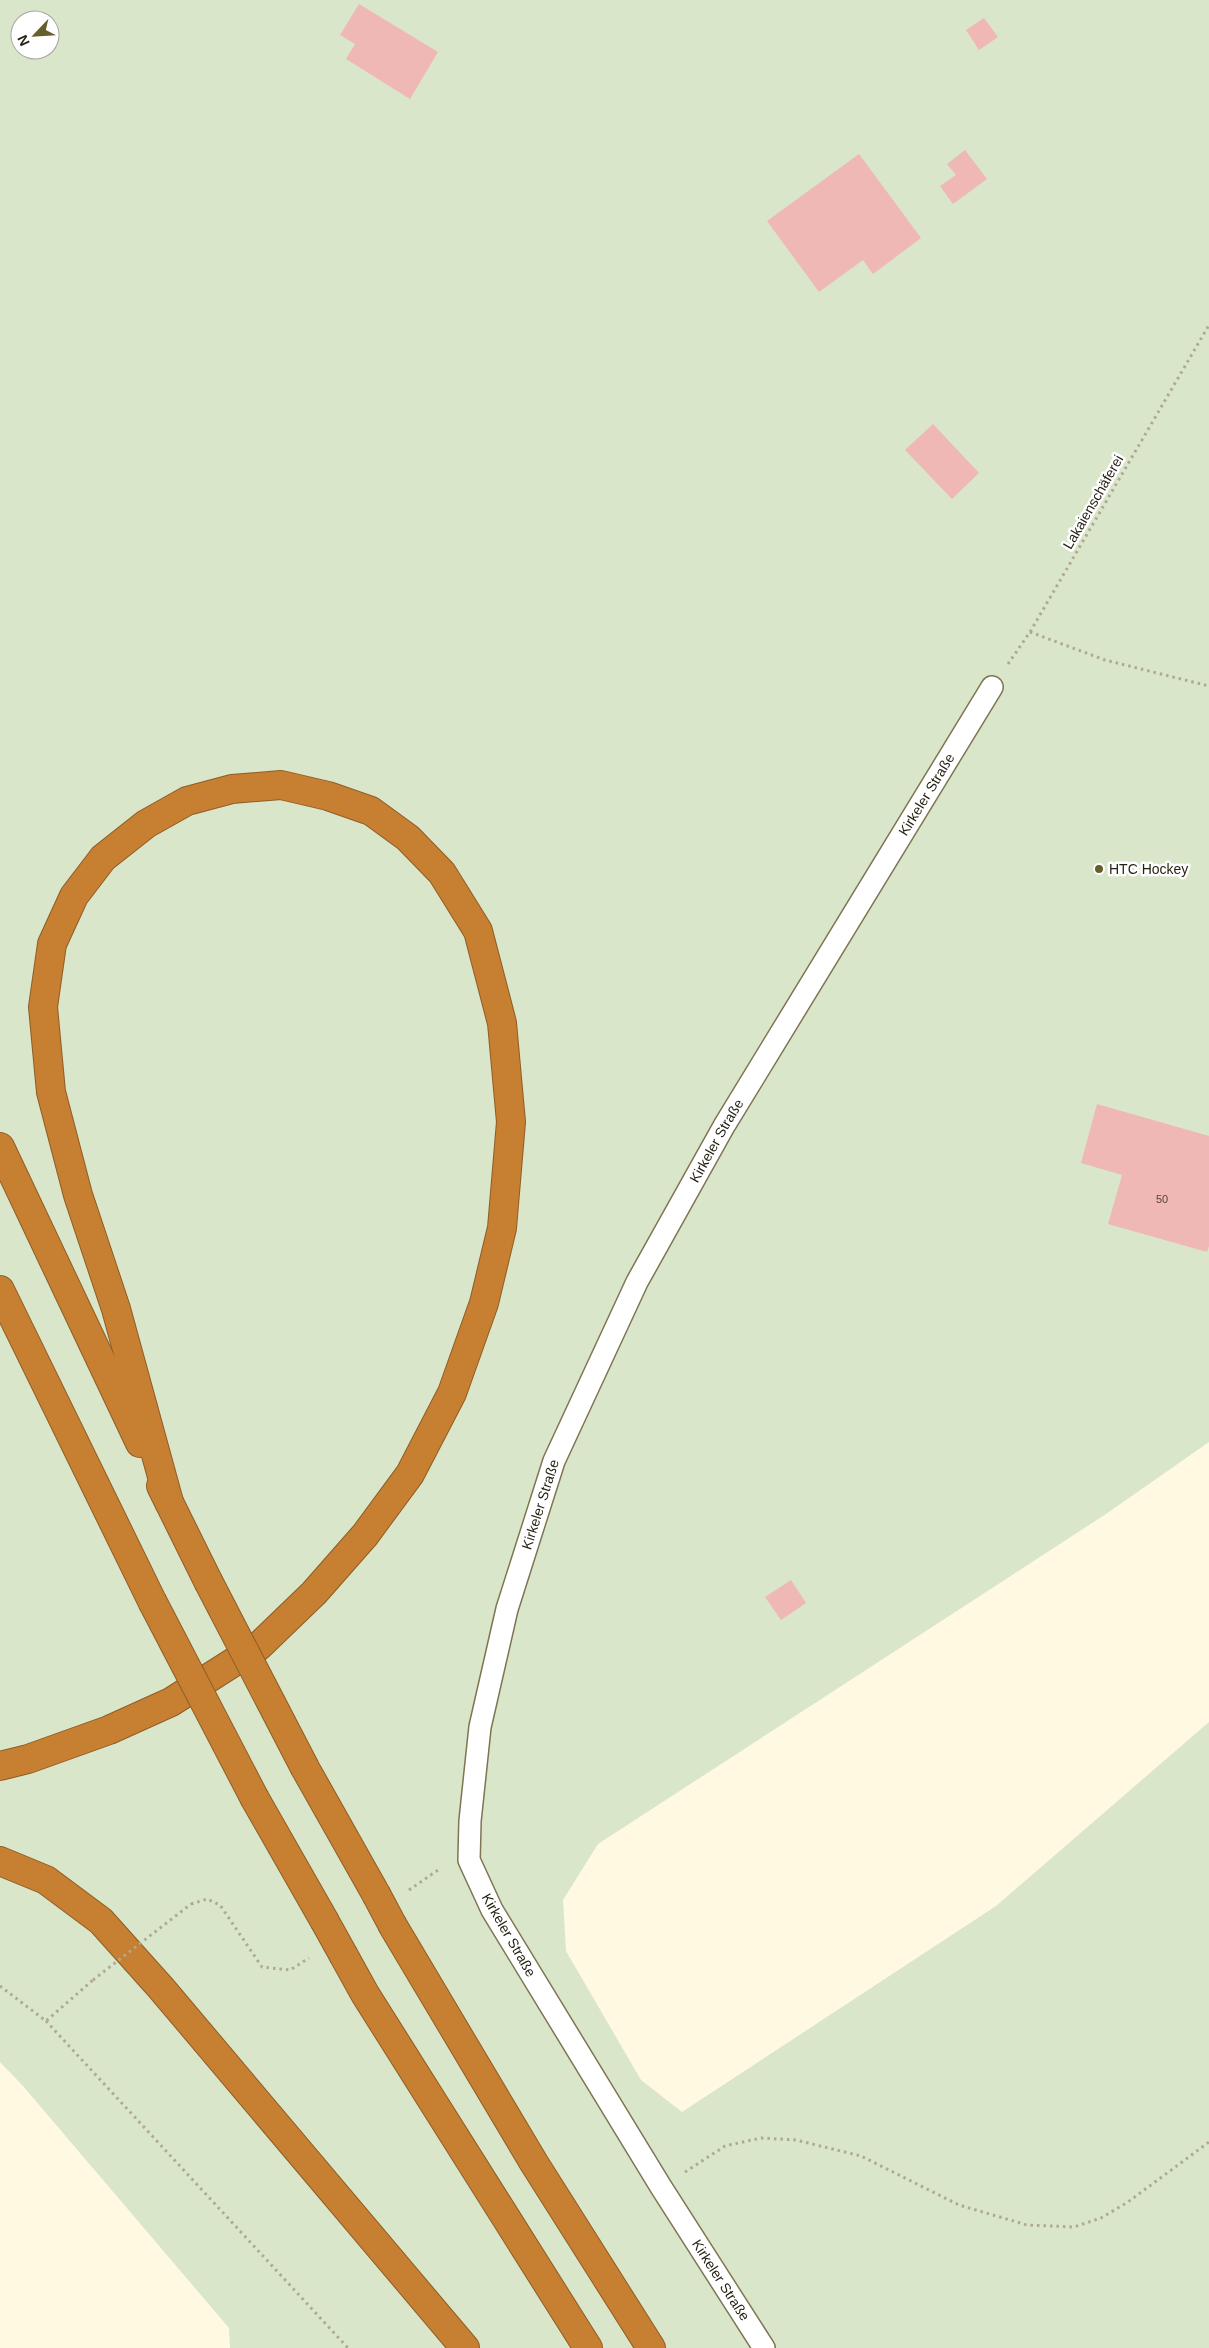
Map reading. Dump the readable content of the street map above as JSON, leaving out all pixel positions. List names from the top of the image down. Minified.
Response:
{"streets":{"lane":["Kirkeler Straße"],"path":["Lakaienschäferei"]},"crossings":[["Lakaienschäferei","Kirkeler Straße"]],"places":["HTC Hockey"],"house_numbers":["50"],"north":"bottom left"}
